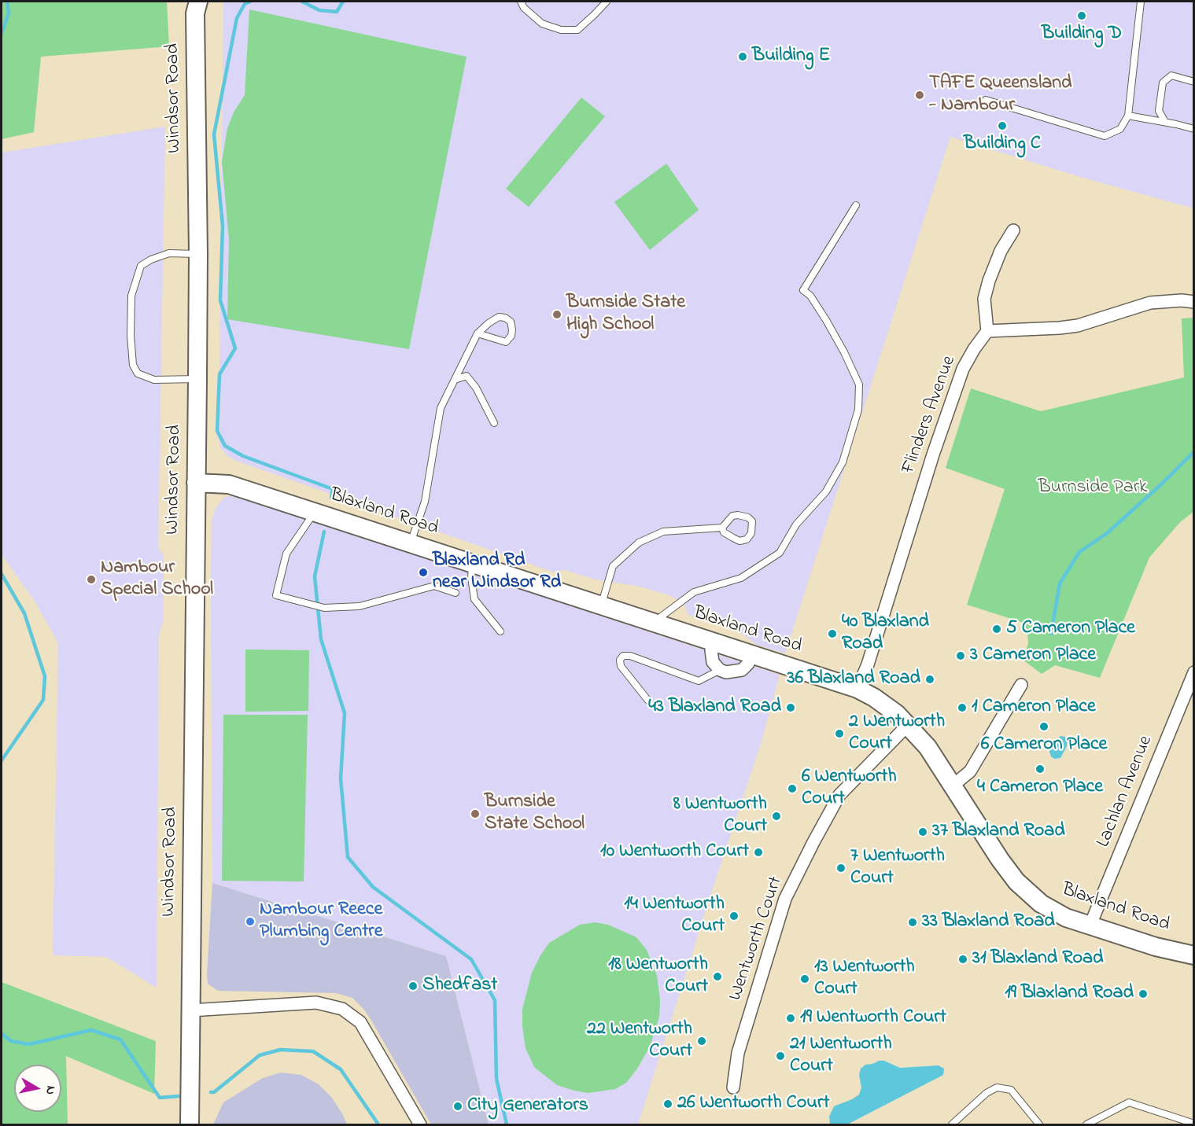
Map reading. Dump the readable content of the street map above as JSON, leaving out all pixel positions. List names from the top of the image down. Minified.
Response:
{"streets":{"street":["Windsor Road","Flinders Avenue","Blaxland Road","Lachlan Avenue","Wentworth Court"]},"crossings":[["Windsor Road","Blaxland Road"],["Flinders Avenue","Blaxland Road"],["Blaxland Road","Lachlan Avenue"],["Blaxland Road","Wentworth Court"]],"parks":["Burnside Park"],"places":["Building D","Building E","TAFE Queensland - Nambour","Building C","Burnside State High School","Blaxland Rd near Windsor Rd","Nambour Special School","5 Cameron Place","40 Blaxland Road","3 Cameron Place","36 Blaxland Road","43 Blaxland Road","1 Cameron Place","6 Cameron Place","2 Wentworth Court","4 Cameron Place","6 Wentworth Court","Burnside State School","8 Wentworth Court","37 Blaxland Road","10 Wentworth Court","7 Wentworth Court","14 Wentworth Court","Nambour Reece Plumbing Centre","33 Blaxland Road","31 Blaxland Road","18 Wentworth Court","13 Wentworth Court","Shedfast","19 Blaxland Road","19 Wentworth Court","22 Wentworth Court","21 Wentworth Court","26 Wentworth Court","City Generators"],"north":"right"}
